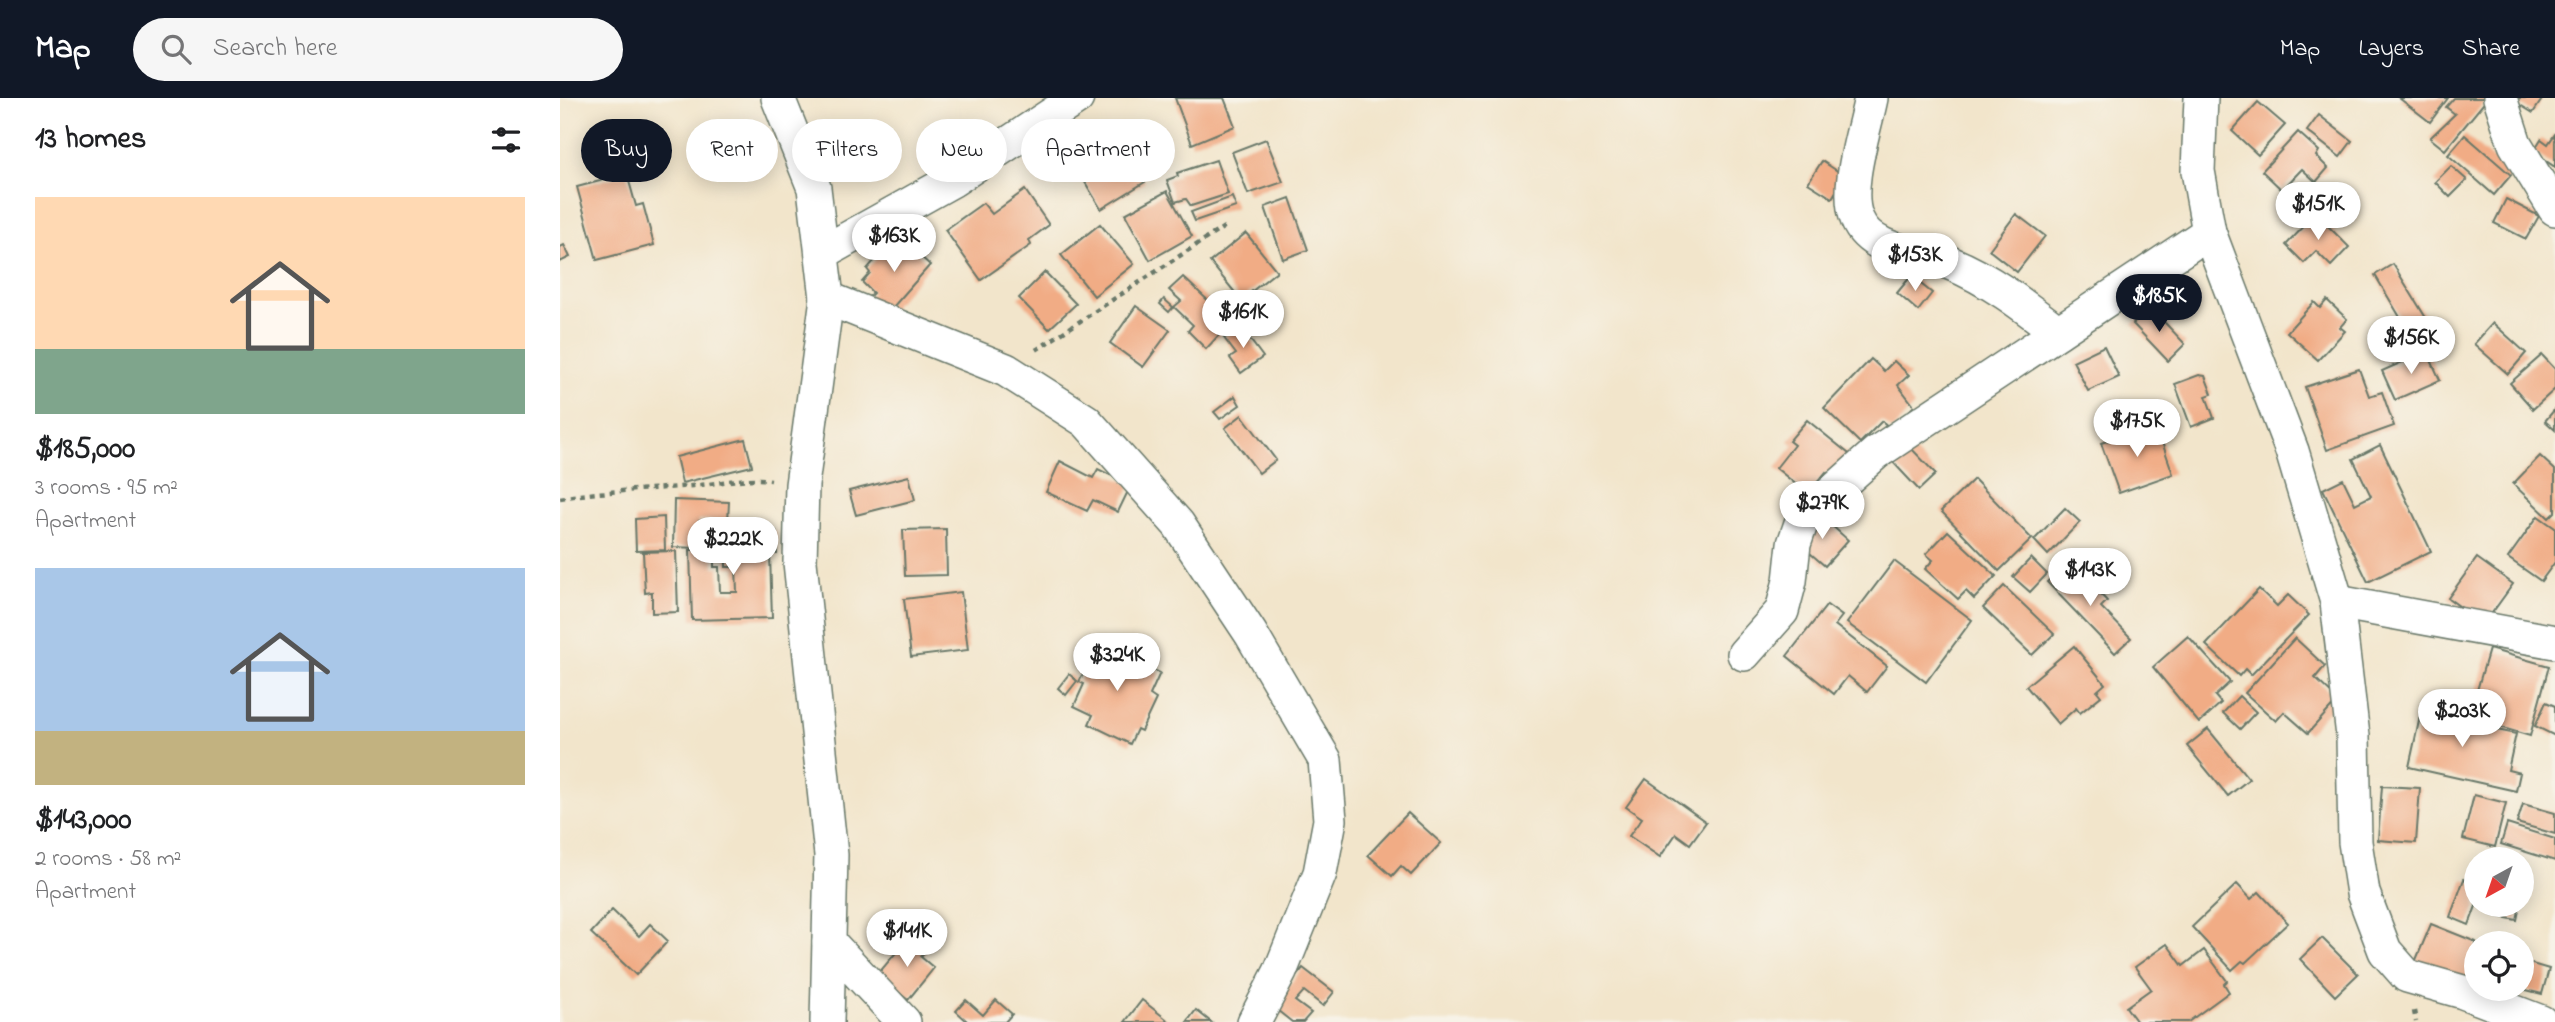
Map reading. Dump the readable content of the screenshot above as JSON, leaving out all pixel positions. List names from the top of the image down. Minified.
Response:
{"north":"bottom left","page":{"header":"Map","search":"Search here","nav":["Map","Layers","Share"],"heading":"13 homes","chip":["Buy","Rent","Filters","New","Apartment"],"list":[{"name":"$185,000","note":"3 rooms · 95 m² · Apartment"},{"name":"$143,000","note":"2 rooms · 58 m² · Apartment"}],"price":["$151K","$163K","$153K","$185K","$161K","$156K","$175K","$279K","$222K","$143K","$324K","$203K","$141K"]}}
